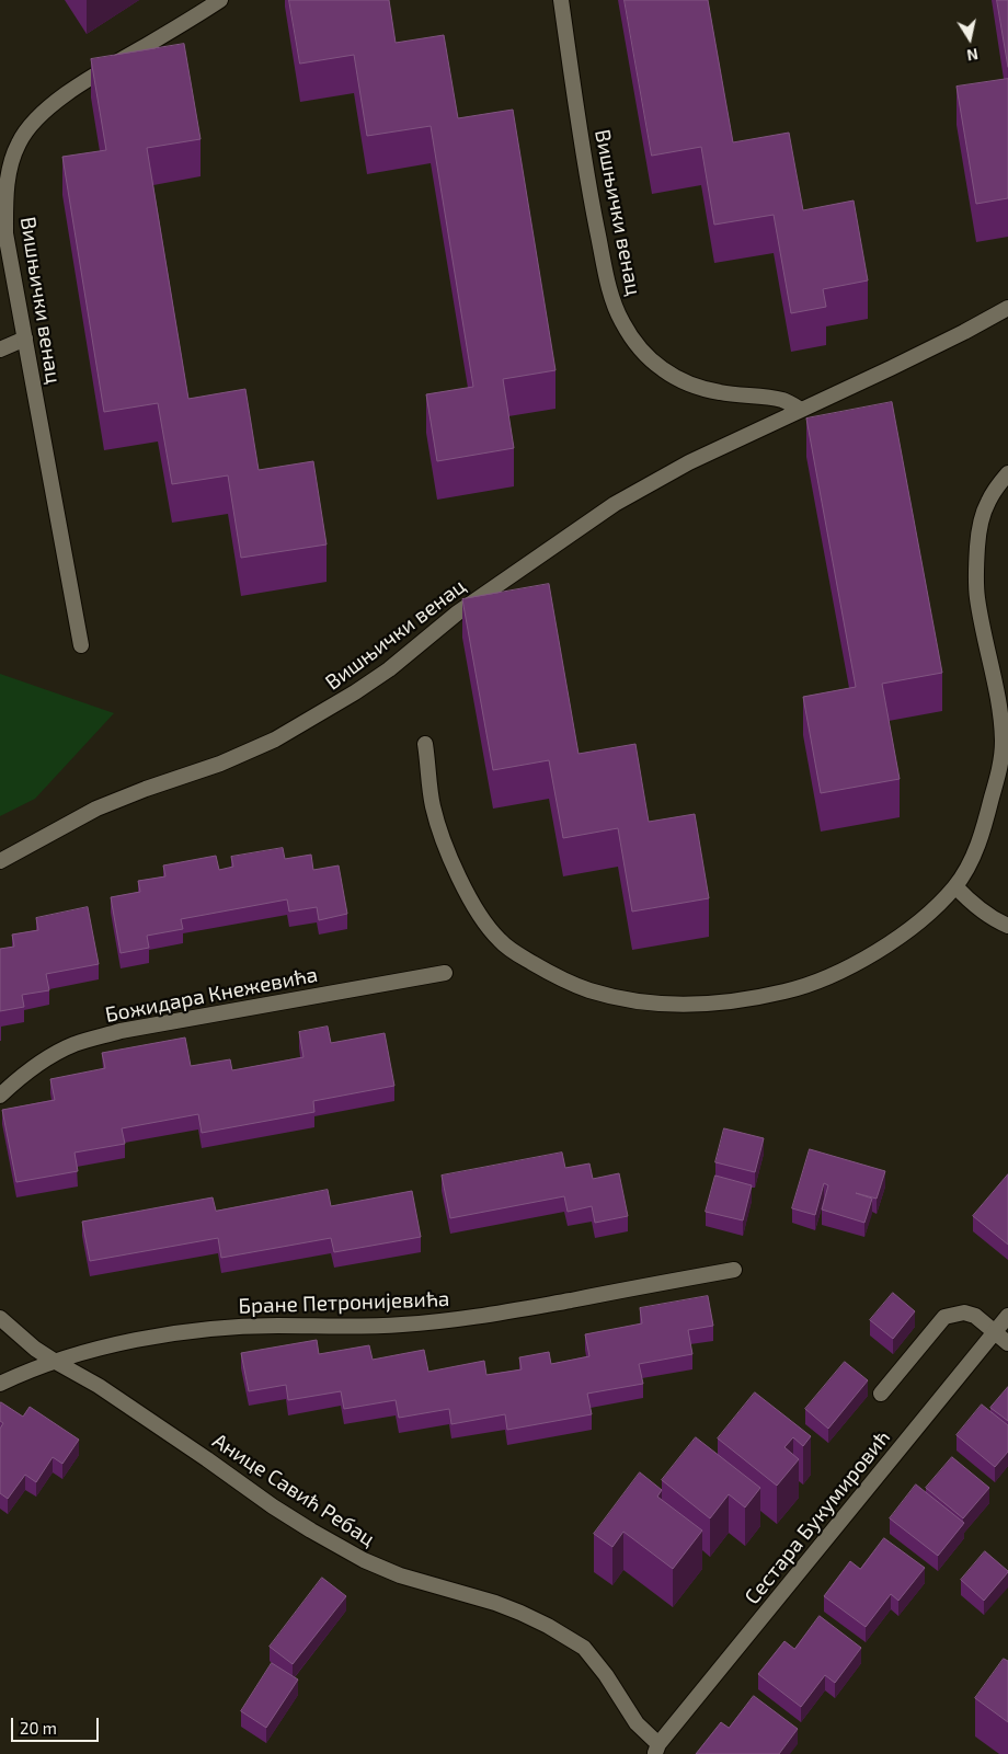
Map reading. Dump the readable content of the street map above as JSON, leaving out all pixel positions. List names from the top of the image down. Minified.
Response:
{"streets":{"street":["Вишњички венац","Божидара Кнежевића","Бране Петронијевића","Анице Савић Ребац","Сестара Букумировић"]},"crossings":[["Бране Петронијевића","Анице Савић Ребац"],["Анице Савић Ребац","Сестара Букумировић"]],"scale_bar":"20 m","north":"bottom"}
